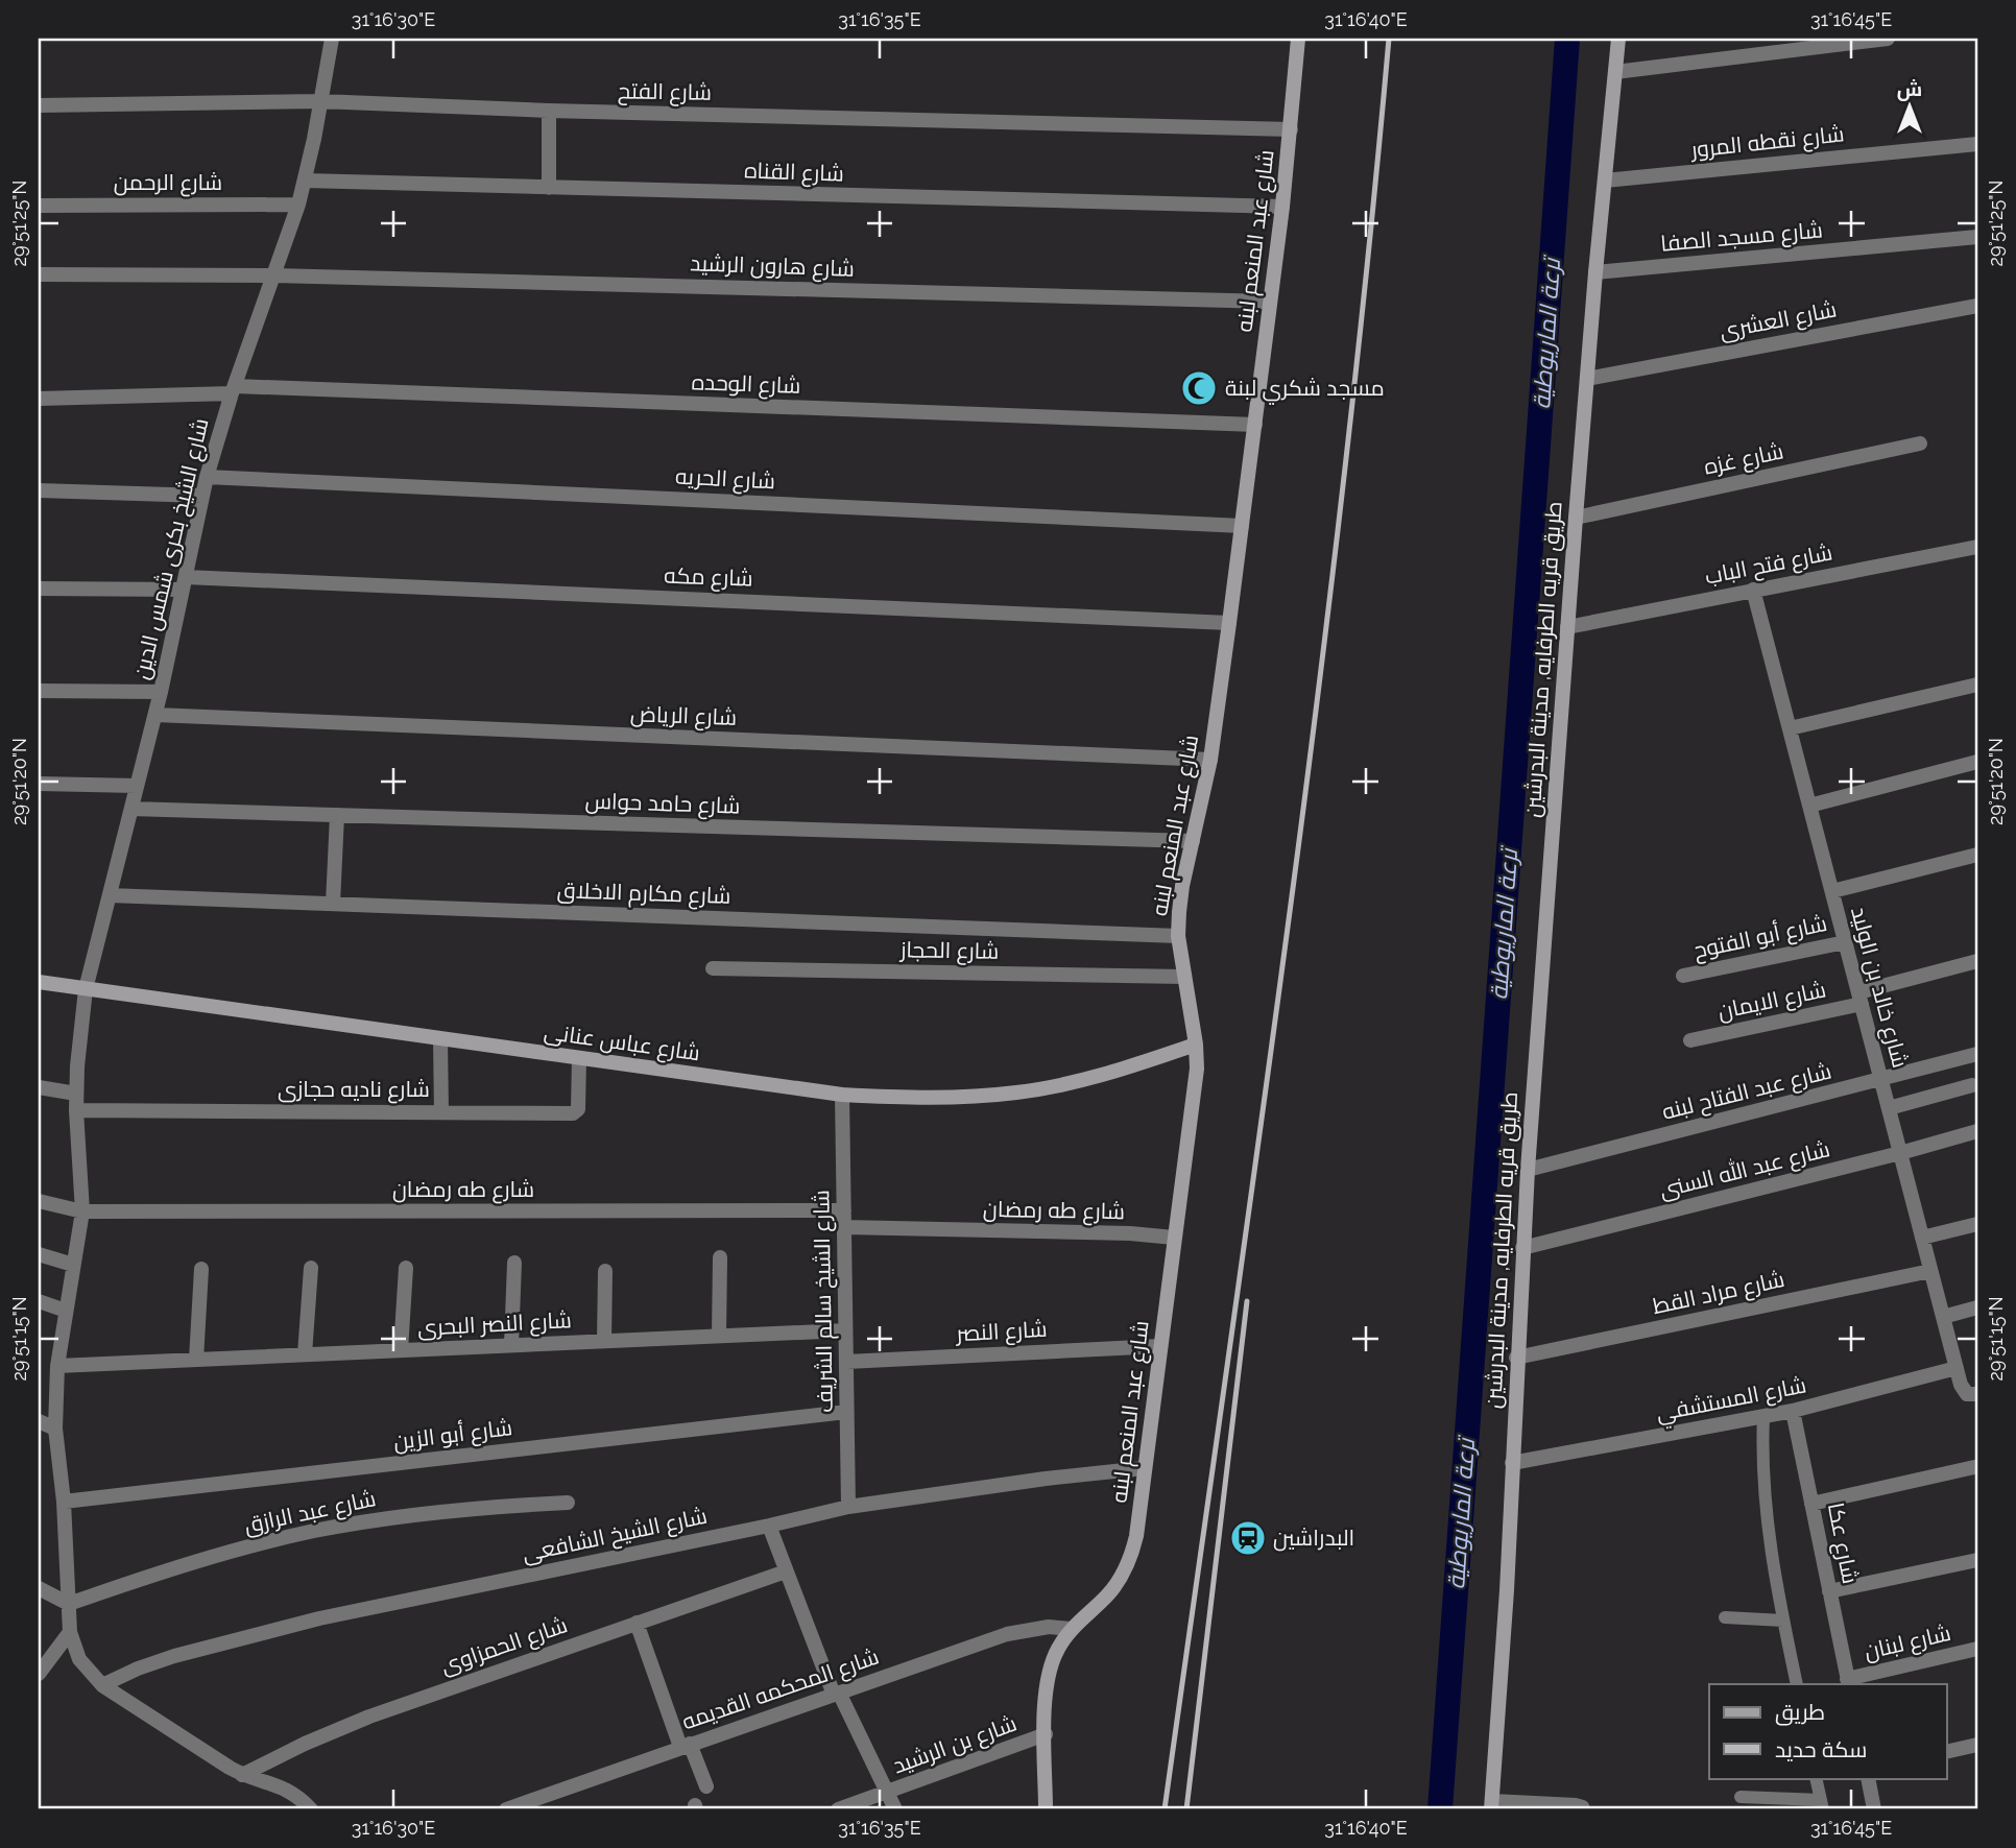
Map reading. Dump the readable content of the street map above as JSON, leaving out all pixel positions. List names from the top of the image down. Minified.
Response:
{"streets":{"main road":["شارع عبد المنعم لبنه","طريق قريه الطرفايه, مدينة البدرشين","شارع عباس عنانى"],"street":["شارع الفتح","شارع نقطه المرور","شارع القناه","شارع الرحمن","شارع مسجد الصفا","شارع هارون الرشيد","شارع العشرى","شارع الوحده","شارع غزه","شارع الحريه","شارع الشيخ بكرى شمس الدين","شارع فتح الباب","شارع مكه","شارع الرياض","شارع حامد حواس","شارع مكارم الاخلاق","شارع أبو الفتوح","شارع الحجاز","شارع خالد بن الوليد","شارع الايمان","شارع ناديه حجازى","شارع عبد الفتاح لبنه","شارع عبد الله السنى","شارع طه رمضان","شارع مراد القط","شارع الشيخ سالم الشريف","شارع النصر البحرى","شارع النصر","شارع المستشفي","شارع أبو الزين","شارع عبد الرازق","شارع الشيخ الشافعى","شارع عكا","شارع لبنان","شارع الحمزاوى","شارع المحكمه القديمه","شارع بن الرشيد"]},"crossings":[["شارع الفتح","شارع عبد المنعم لبنه"],["شارع الفتح","شارع الشيخ بكرى شمس الدين"],["شارع نقطه المرور","طريق قريه الطرفايه, مدينة البدرشين"],["شارع القناه","شارع عبد المنعم لبنه"],["شارع القناه","شارع الشيخ بكرى شمس الدين"],["شارع الرحمن","شارع الشيخ بكرى شمس الدين"],["شارع مسجد الصفا","طريق قريه الطرفايه, مدينة البدرشين"],["شارع عبد المنعم لبنه","شارع هارون الرشيد"],["شارع عبد المنعم لبنه","شارع الوحده"],["شارع عبد المنعم لبنه","شارع الحريه"],["شارع عبد المنعم لبنه","شارع مكه"],["شارع عبد المنعم لبنه","شارع الرياض"],["شارع عبد المنعم لبنه","شارع حامد حواس"],["شارع عبد المنعم لبنه","شارع مكارم الاخلاق"],["شارع عبد المنعم لبنه","شارع الحجاز"],["شارع عبد المنعم لبنه","شارع عباس عنانى"],["شارع عبد المنعم لبنه","شارع طه رمضان"],["شارع عبد المنعم لبنه","شارع النصر"],["شارع عبد المنعم لبنه","شارع الشيخ الشافعى"],["شارع عبد المنعم لبنه","شارع المحكمه القديمه"],["شارع عبد المنعم لبنه","شارع بن الرشيد"],["شارع هارون الرشيد","شارع الشيخ بكرى شمس الدين"],["شارع العشرى","طريق قريه الطرفايه, مدينة البدرشين"],["شارع الوحده","شارع الشيخ بكرى شمس الدين"],["شارع غزه","طريق قريه الطرفايه, مدينة البدرشين"],["شارع الحريه","شارع الشيخ بكرى شمس الدين"],["شارع الشيخ بكرى شمس الدين","شارع مكه"],["شارع الشيخ بكرى شمس الدين","شارع الرياض"],["شارع الشيخ بكرى شمس الدين","شارع حامد حواس"],["شارع الشيخ بكرى شمس الدين","شارع مكارم الاخلاق"],["شارع الشيخ بكرى شمس الدين","شارع عباس عنانى"],["شارع الشيخ بكرى شمس الدين","شارع ناديه حجازى"],["شارع الشيخ بكرى شمس الدين","شارع طه رمضان"],["شارع الشيخ بكرى شمس الدين","شارع النصر البحرى"],["شارع الشيخ بكرى شمس الدين","شارع أبو الزين"],["شارع الشيخ بكرى شمس الدين","شارع عبد الرازق"],["شارع فتح الباب","طريق قريه الطرفايه, مدينة البدرشين"],["شارع فتح الباب","شارع خالد بن الوليد"],["طريق قريه الطرفايه, مدينة البدرشين","شارع عبد الفتاح لبنه"],["طريق قريه الطرفايه, مدينة البدرشين","شارع عبد الله السنى"],["طريق قريه الطرفايه, مدينة البدرشين","شارع مراد القط"],["طريق قريه الطرفايه, مدينة البدرشين","شارع المستشفي"],["شارع أبو الفتوح","شارع خالد بن الوليد"],["شارع خالد بن الوليد","شارع الايمان"],["شارع خالد بن الوليد","شارع عبد الفتاح لبنه"],["شارع خالد بن الوليد","شارع عبد الله السنى"],["شارع خالد بن الوليد","شارع مراد القط"],["شارع خالد بن الوليد","شارع المستشفي"],["شارع عباس عنانى","شارع ناديه حجازى"],["شارع عباس عنانى","شارع الشيخ سالم الشريف"],["شارع طه رمضان","شارع الشيخ سالم الشريف"],["شارع الشيخ سالم الشريف","شارع النصر البحرى"],["شارع الشيخ سالم الشريف","شارع النصر"],["شارع الشيخ سالم الشريف","شارع أبو الزين"],["شارع الشيخ سالم الشريف","شارع الشيخ الشافعى"],["شارع المستشفي","شارع عكا"],["شارع عكا","شارع لبنان"]],"water":["ترعة الماريوطية"],"places":{"mosque":["مسجد شكري لبنة"],"station":["البدراشين"]},"legend":["طريق","سكة حديد"],"north":"top","coordinates":["31°16'30\"E","31°16'35\"E","31°16'40\"E","31°16'45\"E","29°51'25\"N","29°51'20\"N","29°51'15\"N"]}
